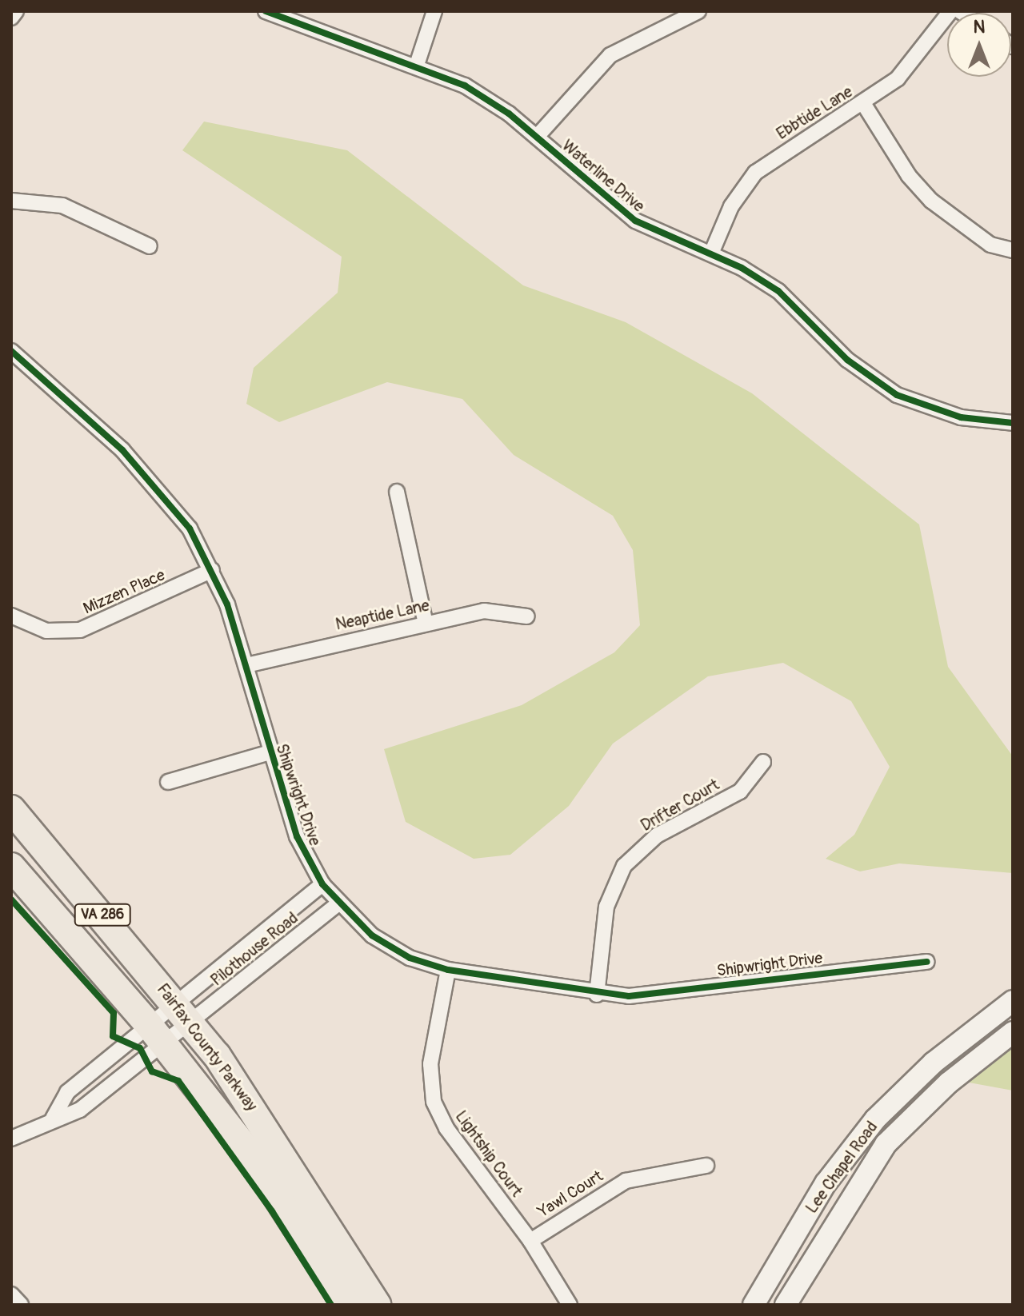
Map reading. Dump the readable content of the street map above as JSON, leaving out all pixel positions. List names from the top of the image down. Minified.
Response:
{"streets":{"highway":["VA 286","Fairfax County Parkway"],"main road":["Lee Chapel Road"],"street":["Ebbtide Lane","Waterline Drive","Mizzen Place","Neaptide Lane","Shipwright Drive","Drifter Court","Pilothouse Road","Lightship Court","Yawl Court"]},"crossings":[["Ebbtide Lane","Waterline Drive"],["Mizzen Place","Shipwright Drive"],["Neaptide Lane","Shipwright Drive"],["Shipwright Drive","Drifter Court"],["Shipwright Drive","Pilothouse Road"],["Shipwright Drive","Lightship Court"],["Pilothouse Road","Fairfax County Parkway"],["Lightship Court","Yawl Court"]],"north":"top"}
